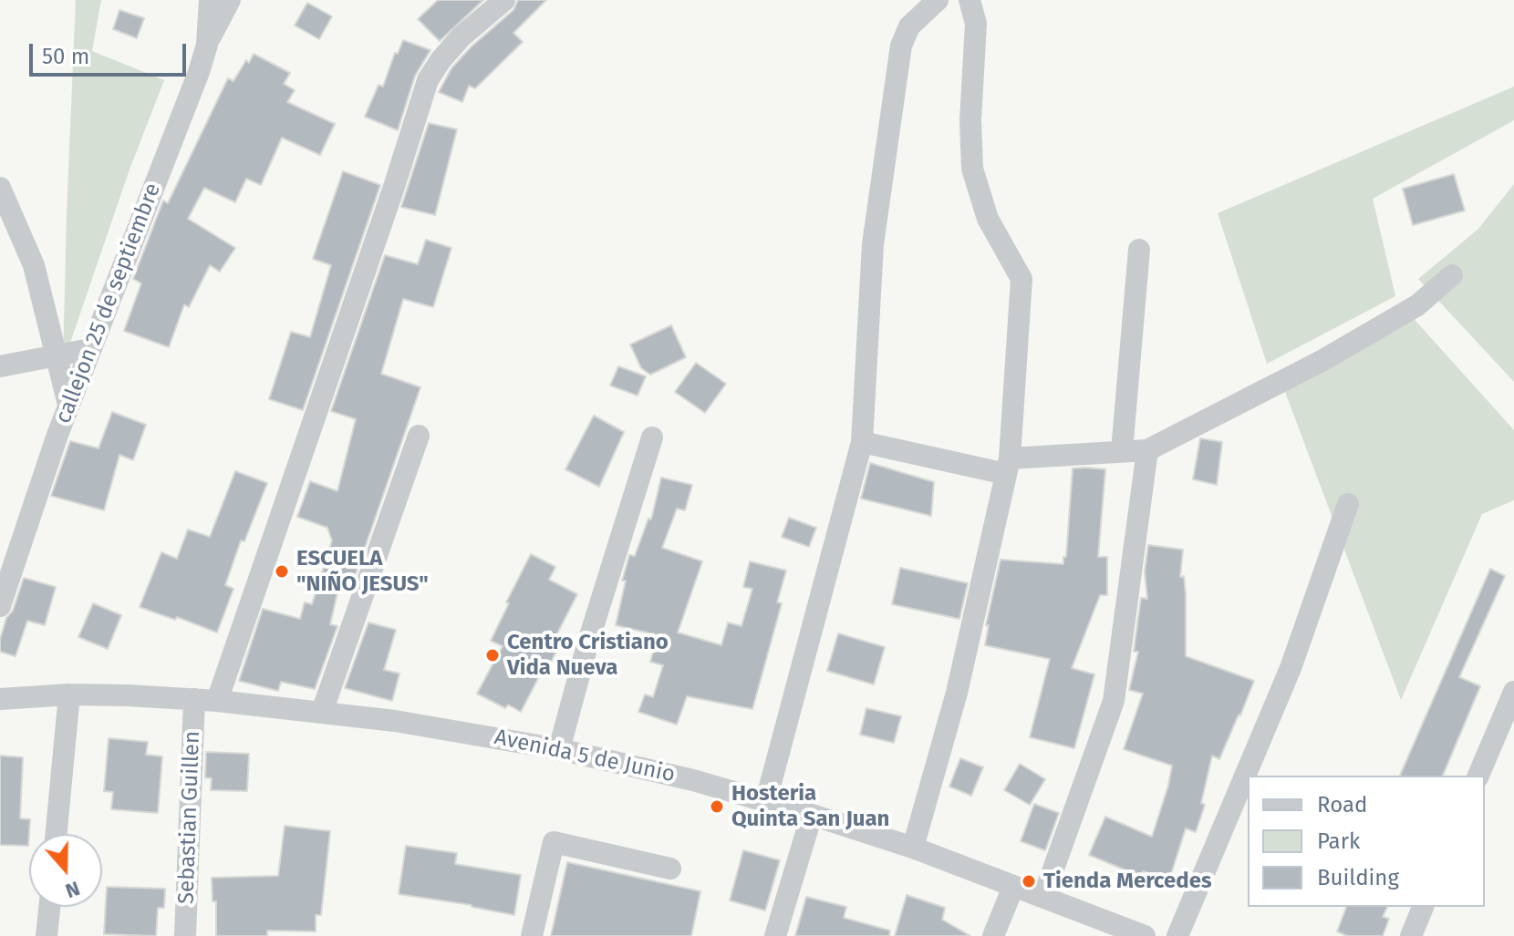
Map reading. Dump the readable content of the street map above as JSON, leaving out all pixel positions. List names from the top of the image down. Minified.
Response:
{"streets":{"street":["callejon 25 de septiembre","Avenida 5 de Junio","Sebastian Guillen"]},"crossings":[["Avenida 5 de Junio","Sebastian Guillen"]],"places":["ESCUELA \"NIÑO JESUS\"","Centro Cristiano Vida Nueva","Hosteria Quinta San Juan","Tienda Mercedes"],"legend":["Road","Park","Building"],"scale_bar":"50 m","north":"bottom"}
